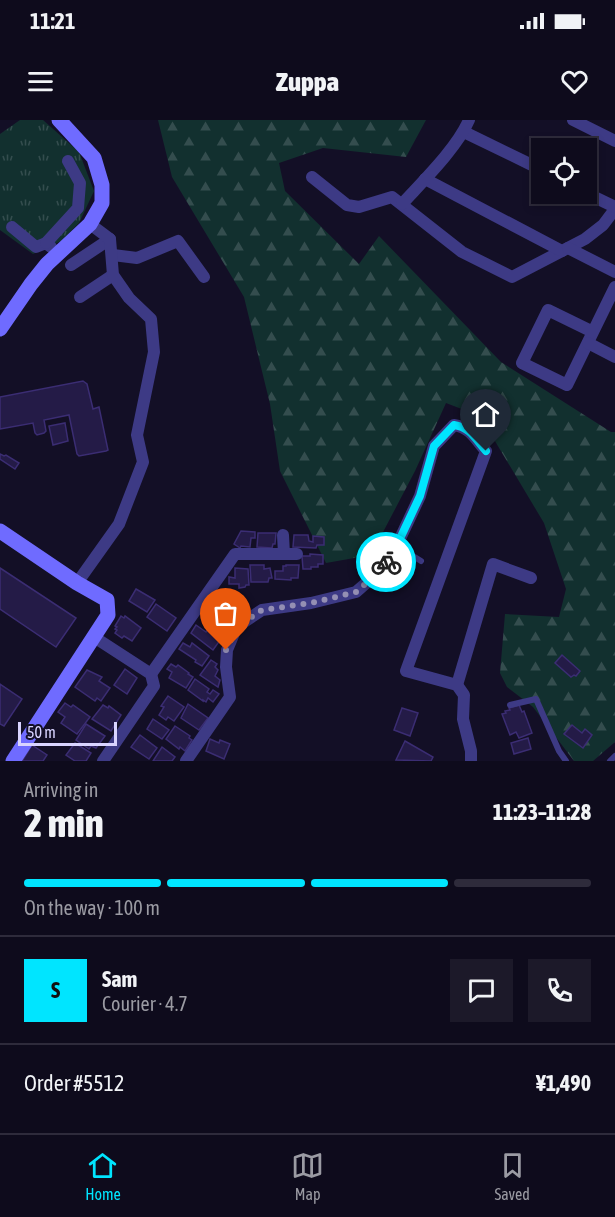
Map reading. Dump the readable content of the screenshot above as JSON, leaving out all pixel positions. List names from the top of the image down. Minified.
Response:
{"scale_bar":"50 m","page":{"status":"11:21","header":"Zuppa","scale":"50 m","heading":["2 min","Arriving in","11:23–11:28"],"panel":["Sam","Courier · 4.7","Order #5512","¥1,490"],"bar":"On the way · 100 m","round":"S","tabs":["Home","Map","Saved"]}}
